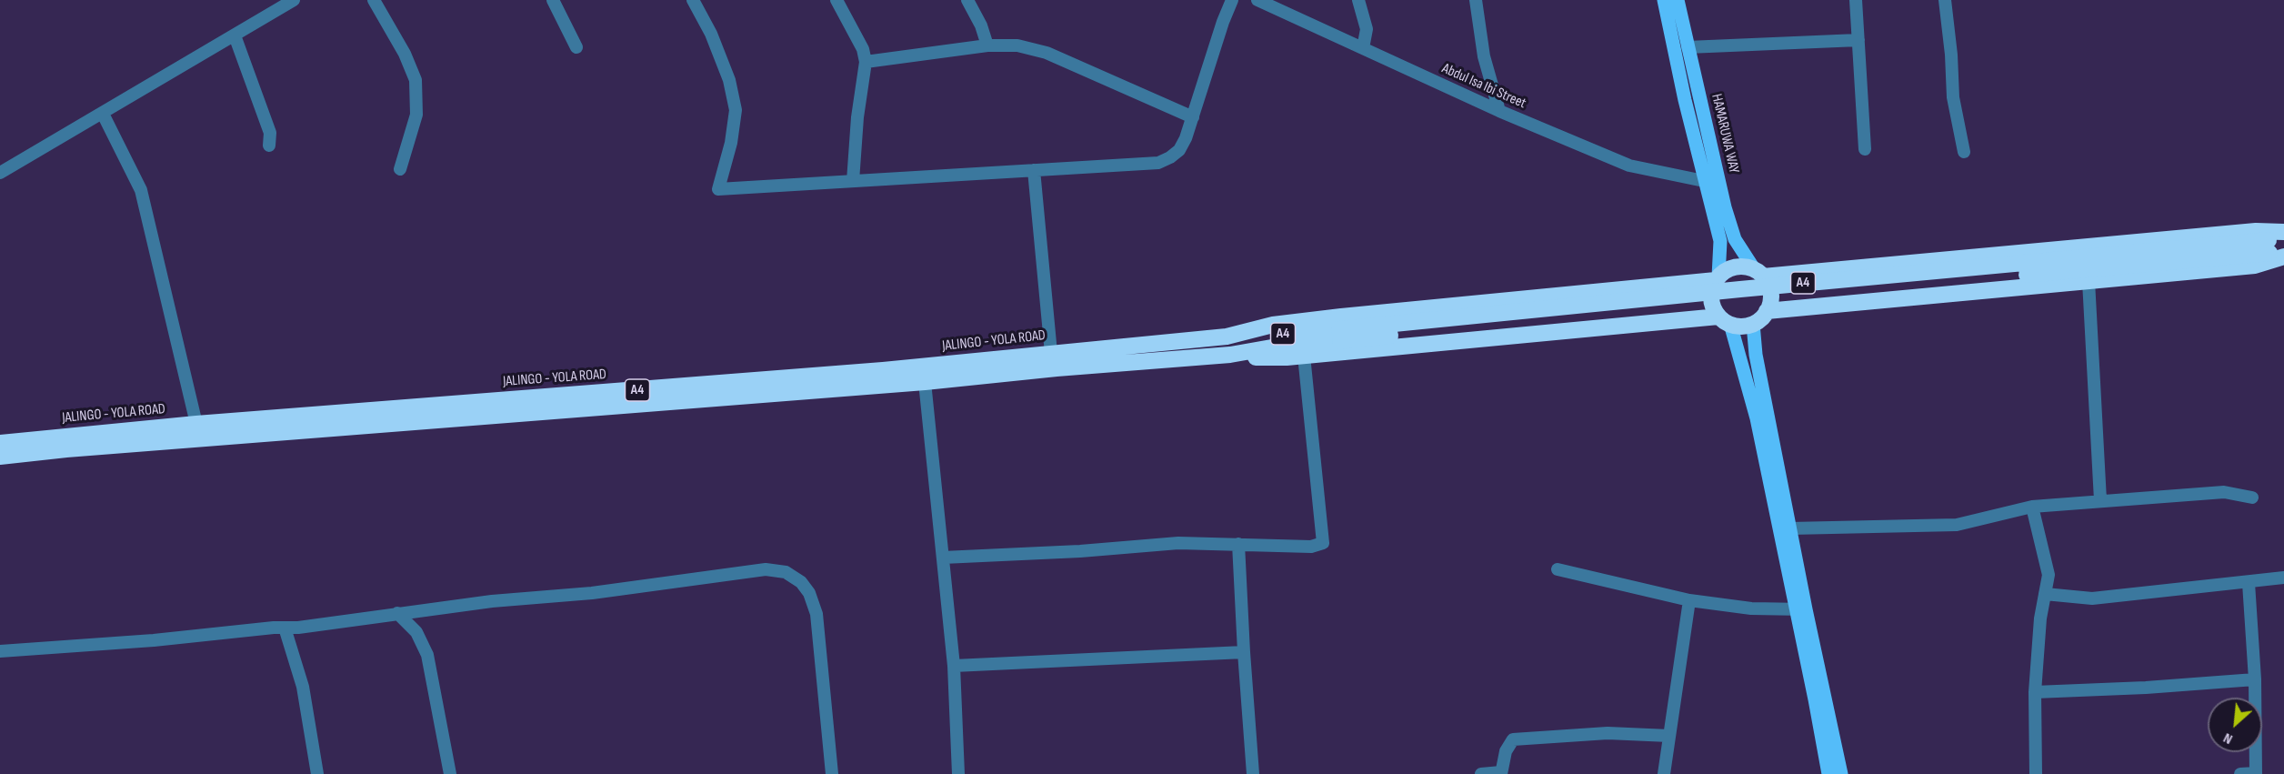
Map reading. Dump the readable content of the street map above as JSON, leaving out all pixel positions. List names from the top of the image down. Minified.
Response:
{"streets":{"highway":["A4","JALINGO - YOLA ROAD"],"main road":["HAMARUWA WAY"],"street":["Abdul Isa Ibi Street"]},"crossings":[["HAMARUWA WAY","A4"],["HAMARUWA WAY","JALINGO - YOLA ROAD"],["A4","JALINGO - YOLA ROAD"]],"north":"bottom left"}
